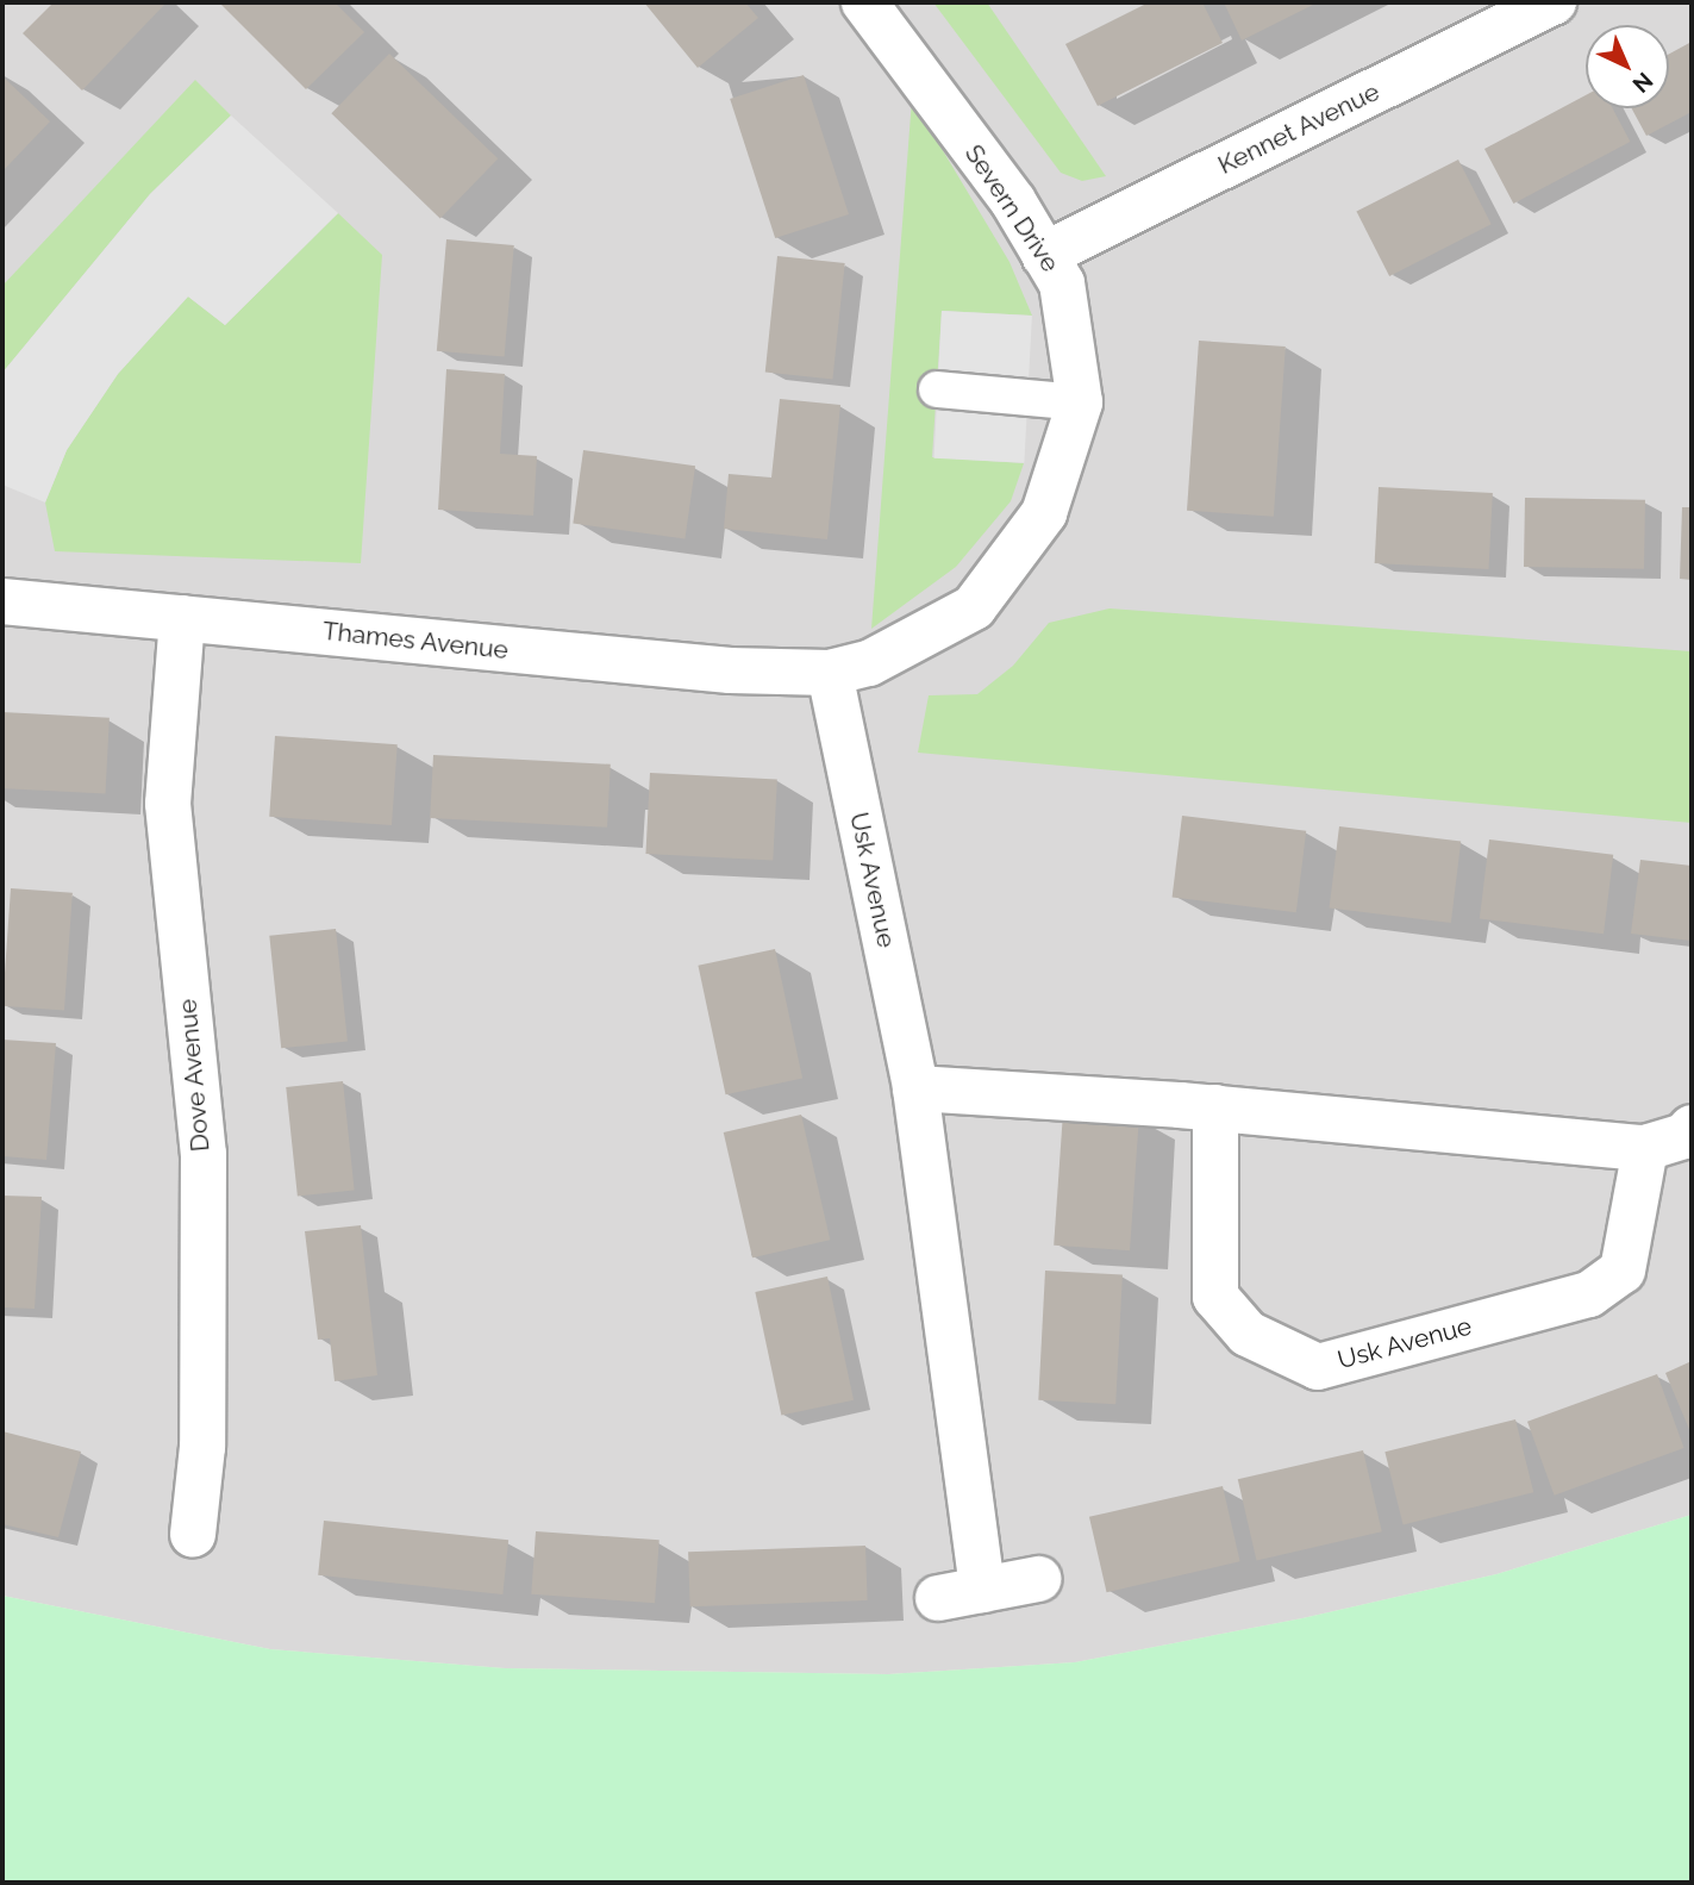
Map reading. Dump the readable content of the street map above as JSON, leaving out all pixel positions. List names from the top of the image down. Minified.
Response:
{"streets":{"street":["Kennet Avenue","Severn Drive","Thames Avenue","Usk Avenue","Dove Avenue"]},"crossings":[["Kennet Avenue","Severn Drive"],["Severn Drive","Thames Avenue"],["Severn Drive","Usk Avenue"],["Thames Avenue","Usk Avenue"],["Thames Avenue","Dove Avenue"]],"north":"bottom right"}
